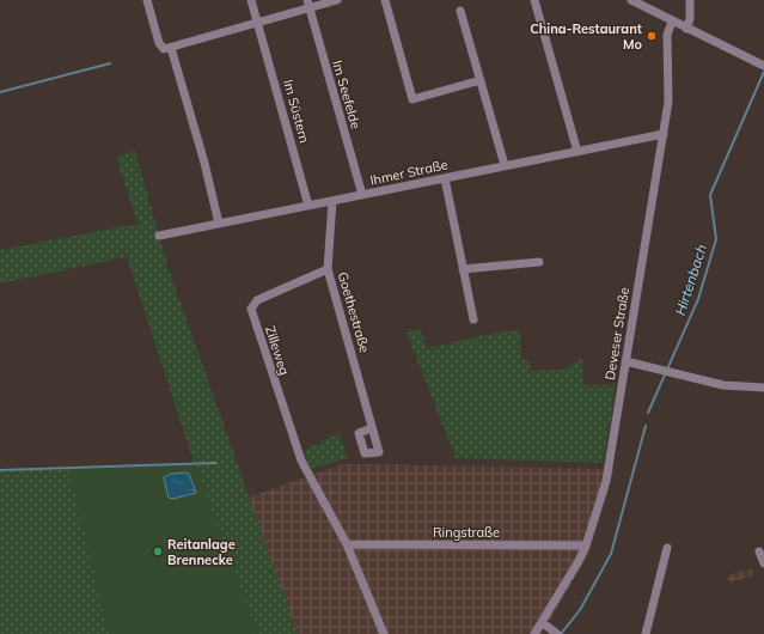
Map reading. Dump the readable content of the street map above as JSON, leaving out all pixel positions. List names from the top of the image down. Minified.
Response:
{"streets":{"street":["Im Seefelde","Im Süstern","Ihmer Straße","Goethestraße","Deveser Straße","Zilleweg","Ringstraße"]},"crossings":[["Im Seefelde","Ihmer Straße"],["Im Süstern","Ihmer Straße"],["Ihmer Straße","Goethestraße"],["Ihmer Straße","Deveser Straße"],["Goethestraße","Zilleweg"],["Deveser Straße","Ringstraße"],["Zilleweg","Ringstraße"]],"water":["Hirtenbach"],"places":["China-Restaurant Mo","Reitanlage Brennecke"]}
